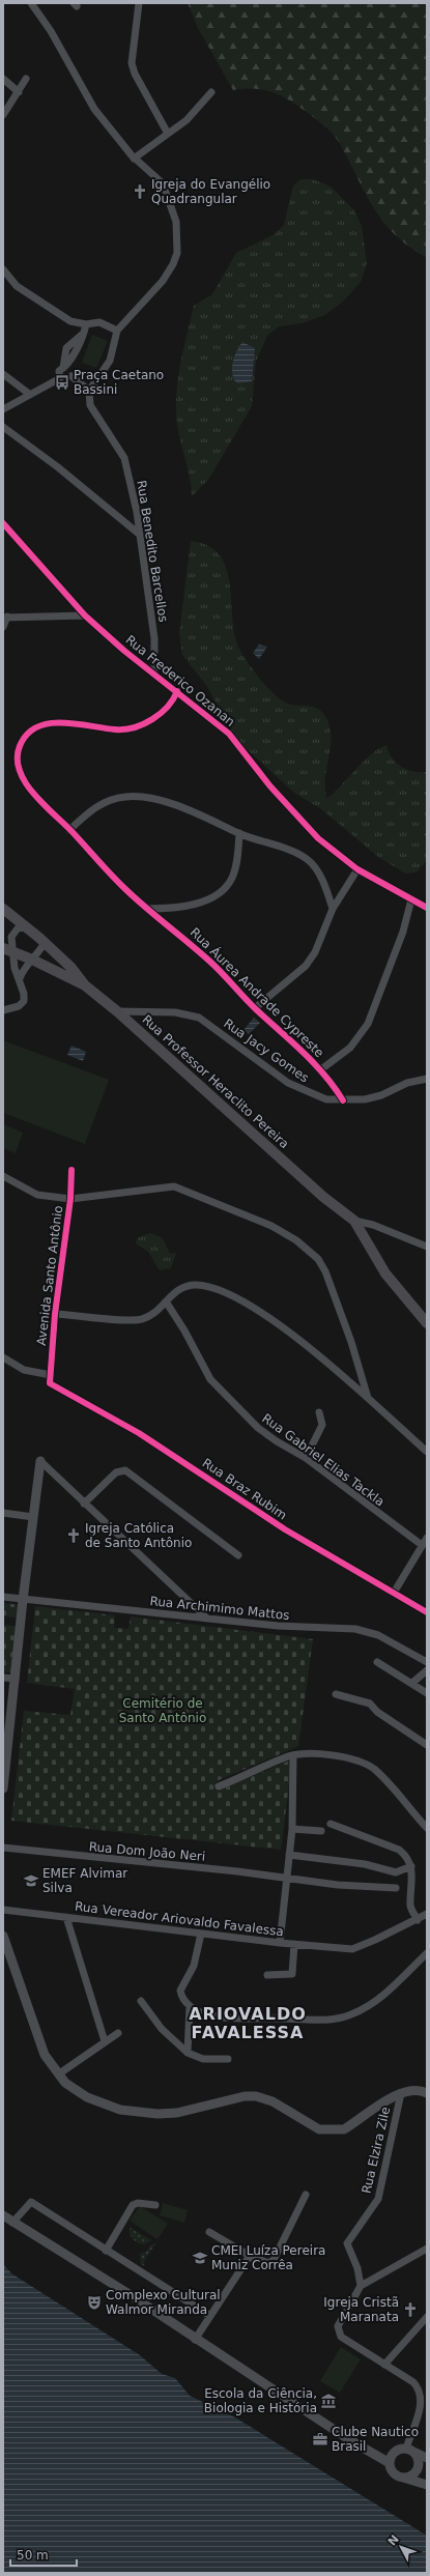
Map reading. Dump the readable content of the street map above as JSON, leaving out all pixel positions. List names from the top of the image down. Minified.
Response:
{"streets":{"main road":["Rua Professor Heraclito Pereira"],"street":["Rua Benedito Barcellos","Rua Frederico Ozanan","Rua Áurea Andrade Cypreste","Rua Jacy Gomes","Avenida Santo Antônio","Rua Gabriel Elias Tackla","Rua Braz Rubim","Rua Archimimo Mattos","Rua Dom João Neri","Rua Vereador Ariovaldo Favalessa","Rua Elzira Zile"]},"crossings":[["Rua Benedito Barcellos","Rua Frederico Ozanan"],["Rua Frederico Ozanan","Rua Áurea Andrade Cypreste"],["Rua Áurea Andrade Cypreste","Rua Jacy Gomes"],["Rua Jacy Gomes","Rua Professor Heraclito Pereira"],["Avenida Santo Antônio","Rua Braz Rubim"]],"districts":["ARIOVALDO FAVALESSA"],"parks":["Cemitério de Santo Antônio"],"places":{"church":["Igreja do Evangélio Quadrangular","Igreja Católica de Santo Antônio","Igreja Cristã Maranata"],"bus stop":["Praça Caetano Bassini"],"school or university":["EMEF Alvimar Silva","CMEI Luíza Pereira Muniz Corrêa"],"theatre":["Complexo Cultural Walmor Miranda"],"museum":["Escola da Ciência, Biologia e História"],"office":["Clube Nautico Brasil"]},"scale_bar":"50 m","north":"top left"}
